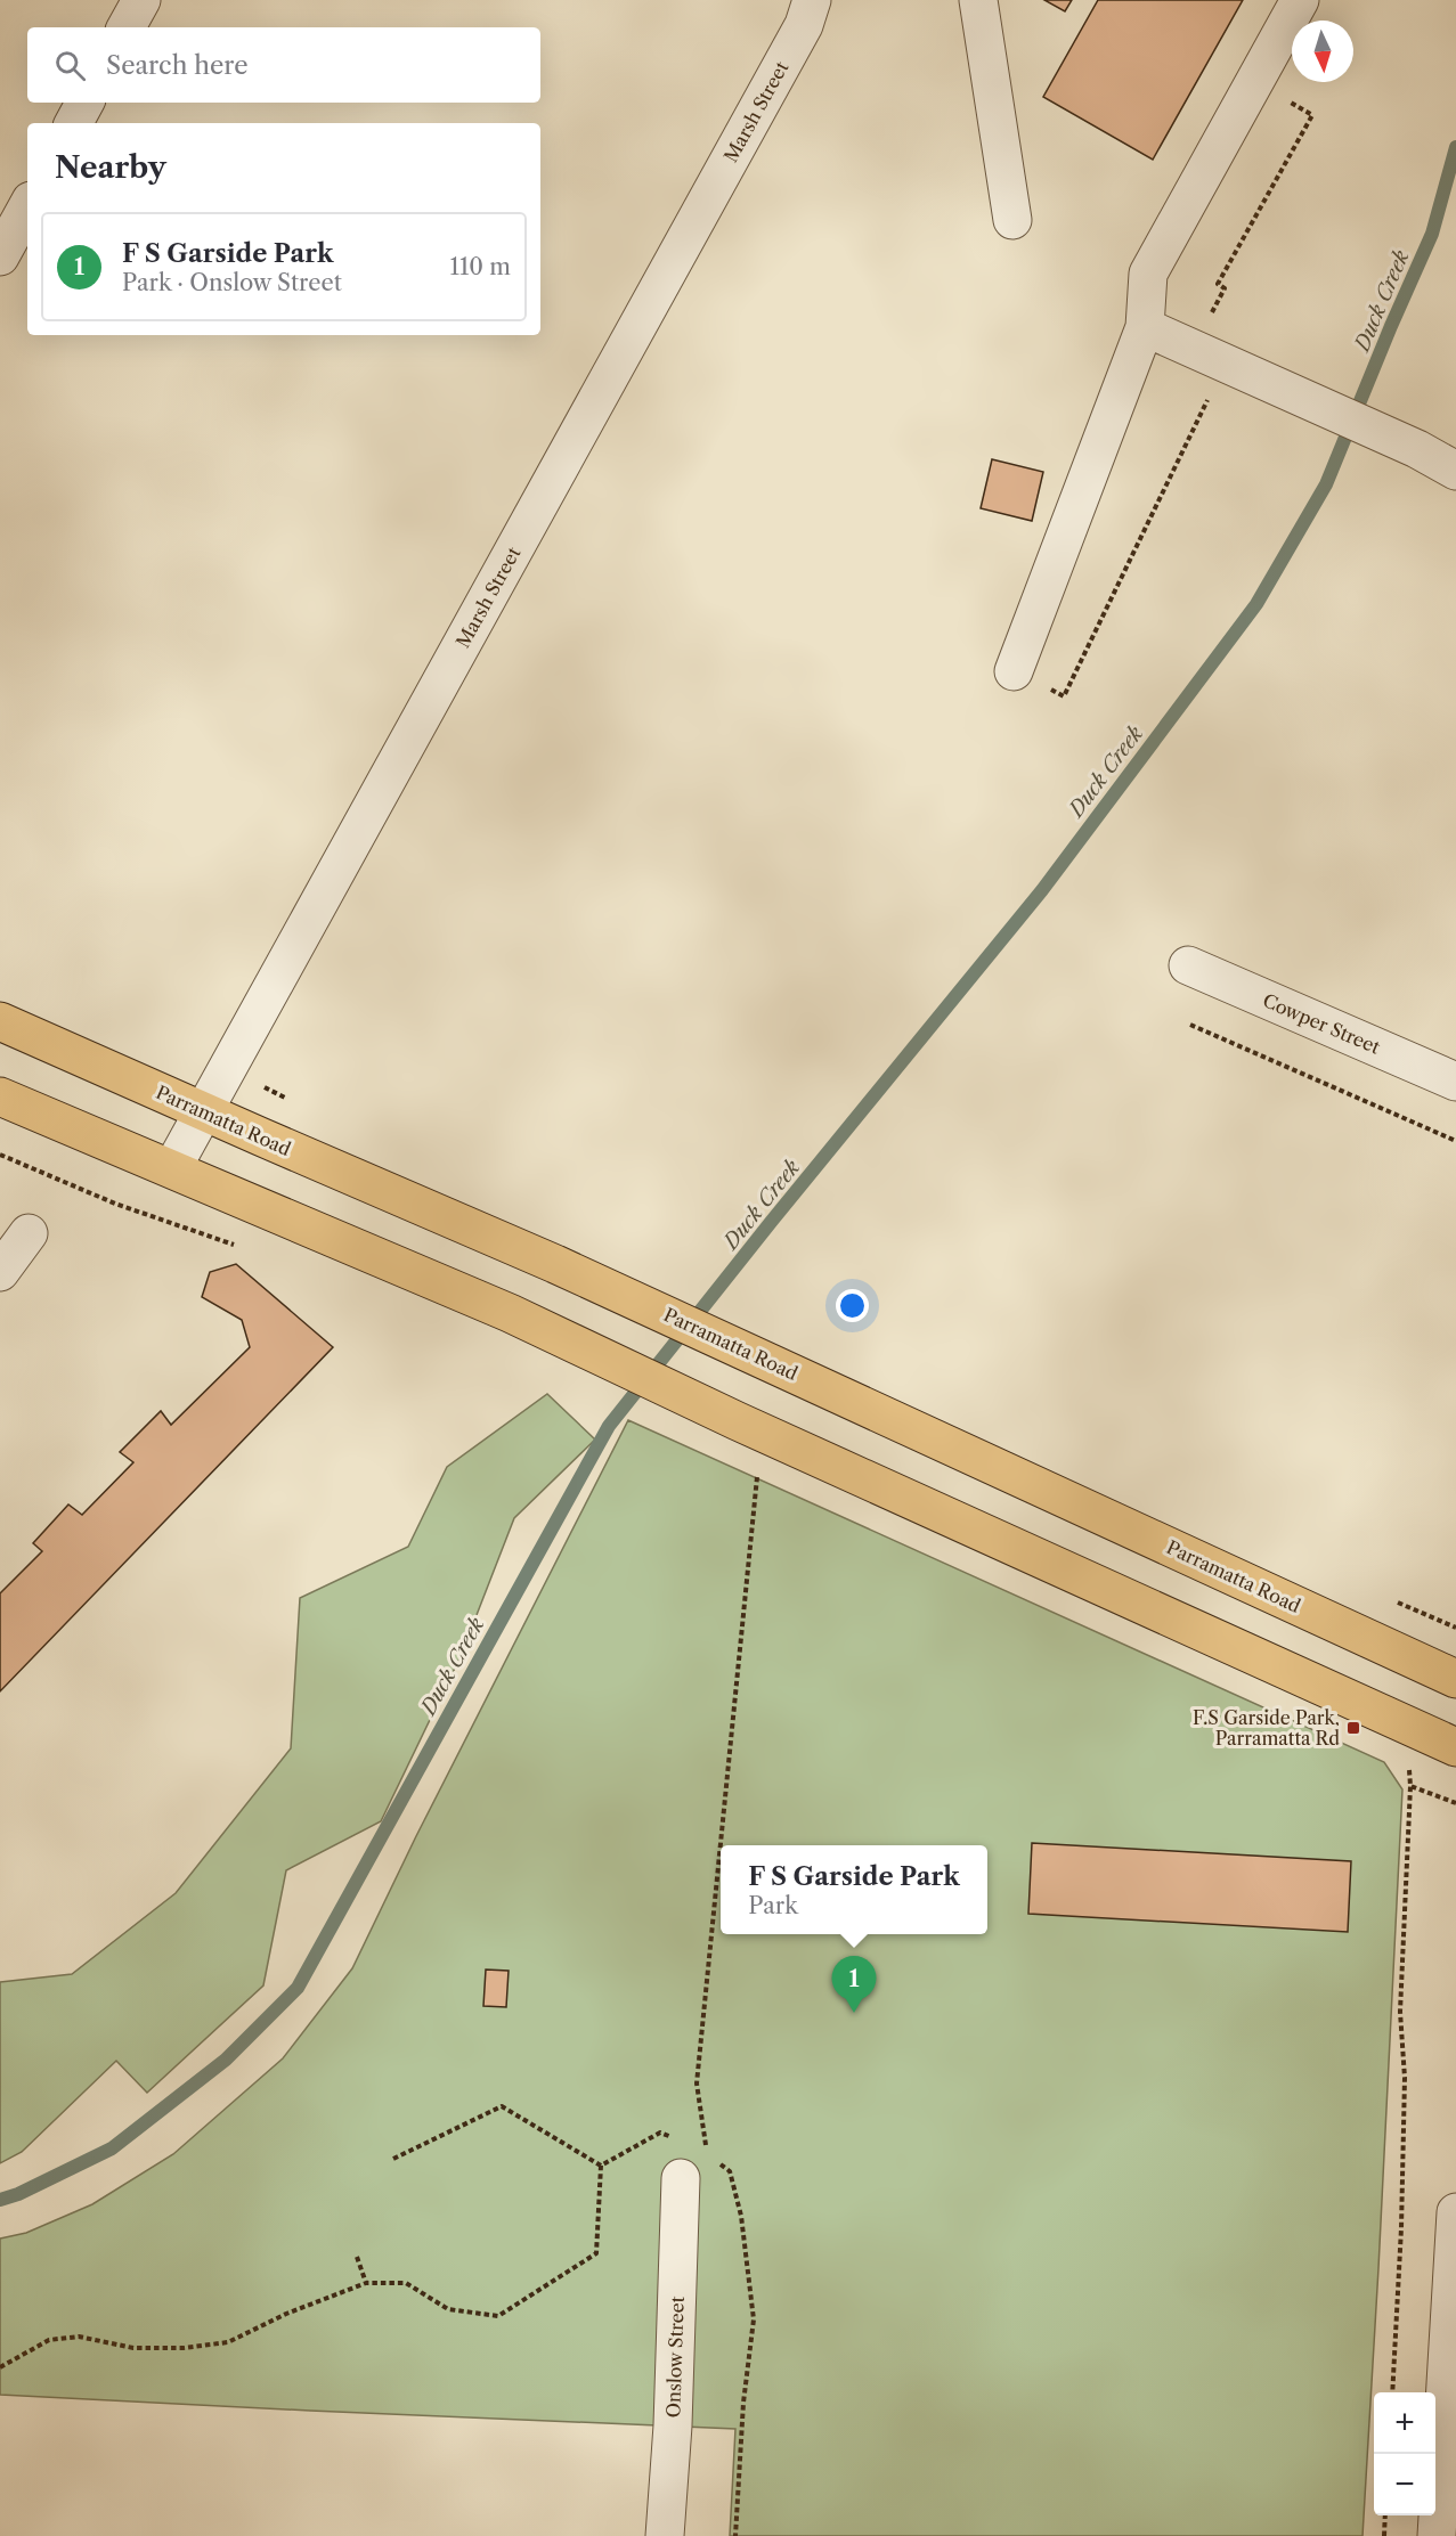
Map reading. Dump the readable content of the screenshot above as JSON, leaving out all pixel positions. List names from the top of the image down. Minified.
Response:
{"streets":{"highway":["Parramatta Road"],"street":["Marsh Street","Cowper Street","Onslow Street"]},"crossings":[["Marsh Street","Parramatta Road"]],"water":["Duck Creek"],"places":{"transit":["F.S Garside Park, Parramatta Rd"]},"north":"bottom","page":{"search":"Search here","heading":"Nearby","list":[{"mark":"1","name":"F S Garside Park","note":"Park · Onslow Street","value":"110 m"}],"popup":["F S Garside Park","Park"],"pins":"1","map_buttons":["+","−"]}}
